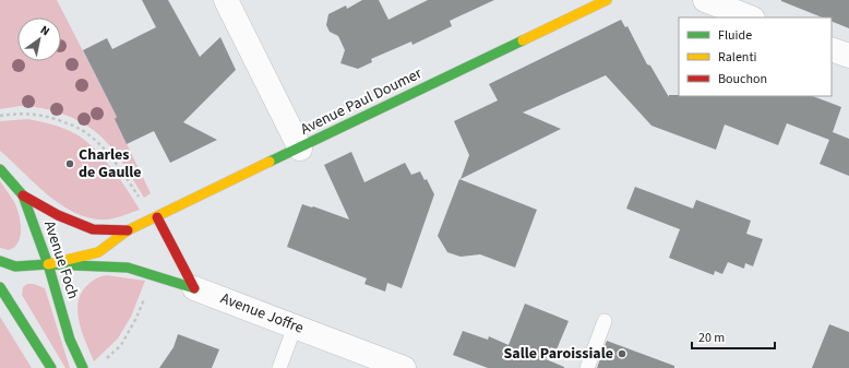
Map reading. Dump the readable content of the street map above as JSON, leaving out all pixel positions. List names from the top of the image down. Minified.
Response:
{"streets":{"street":["Avenue Paul Doumer","Avenue Foch","Avenue Joffre"]},"crossings":[["Avenue Paul Doumer","Avenue Foch"]],"places":["Charles de Gaulle","Salle Paroissiale"],"legend":["Fluide","Ralenti","Bouchon"],"scale_bar":"20 m","north":"top right"}
